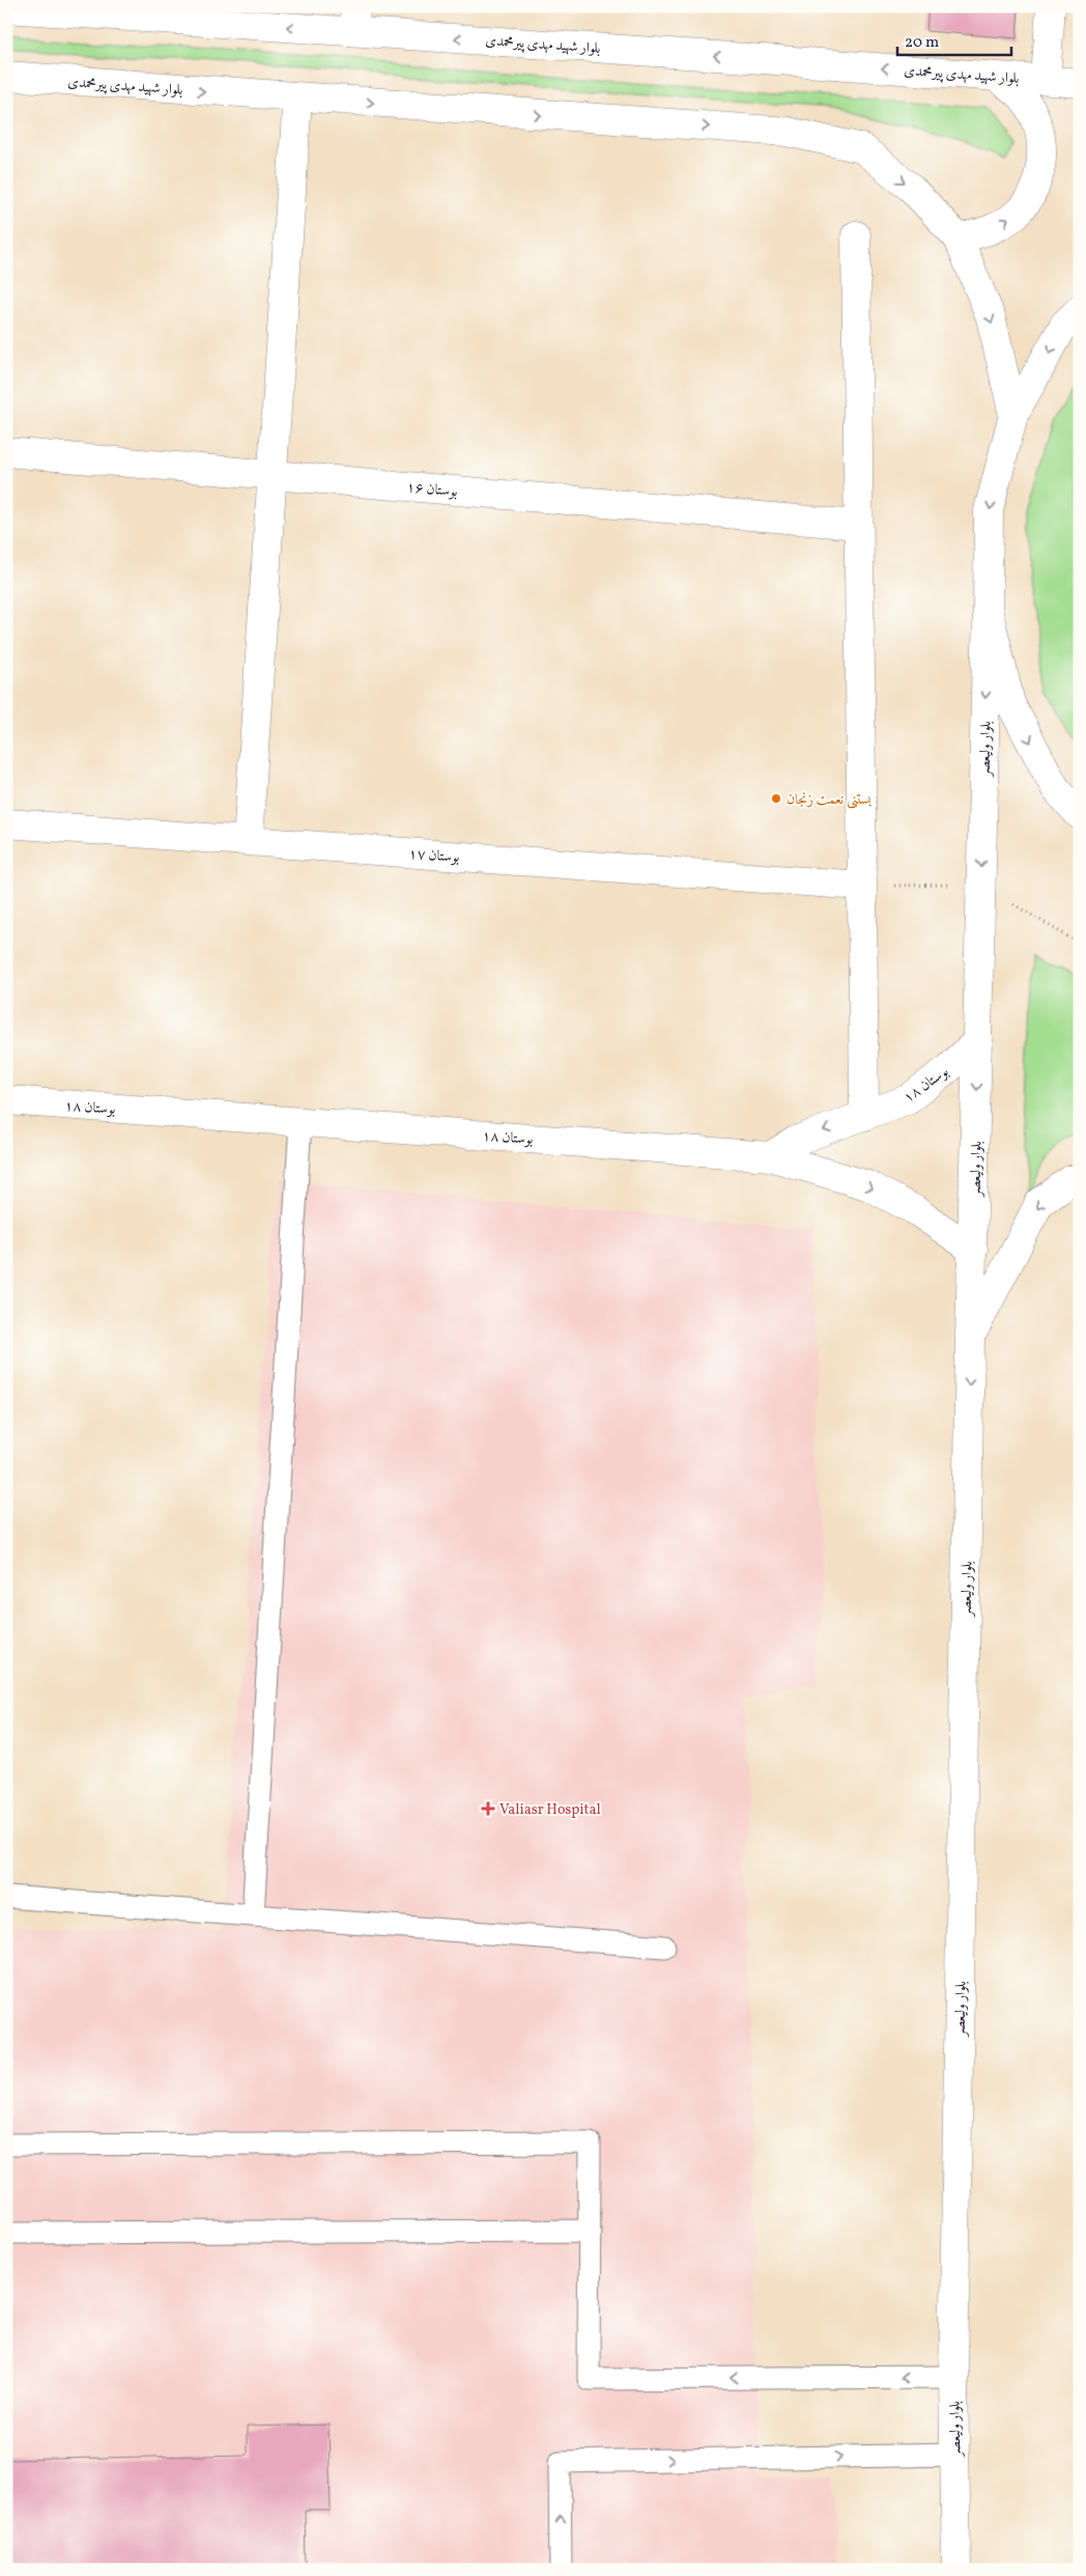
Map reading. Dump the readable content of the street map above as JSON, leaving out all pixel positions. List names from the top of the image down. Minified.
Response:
{"streets":{"main road":["بلوار شهید مهدی پیرمحمدی","بوستان ۱۶","بلوار ولیعصر","بوستان ۱۷","بوستان ۱۸"]},"crossings":[["بلوار ولیعصر","بوستان ۱۸"]],"places":{"other":["بستنی نعمت زنجان"],"health":["Valiasr Hospital"]},"scale_bar":"20 m"}
